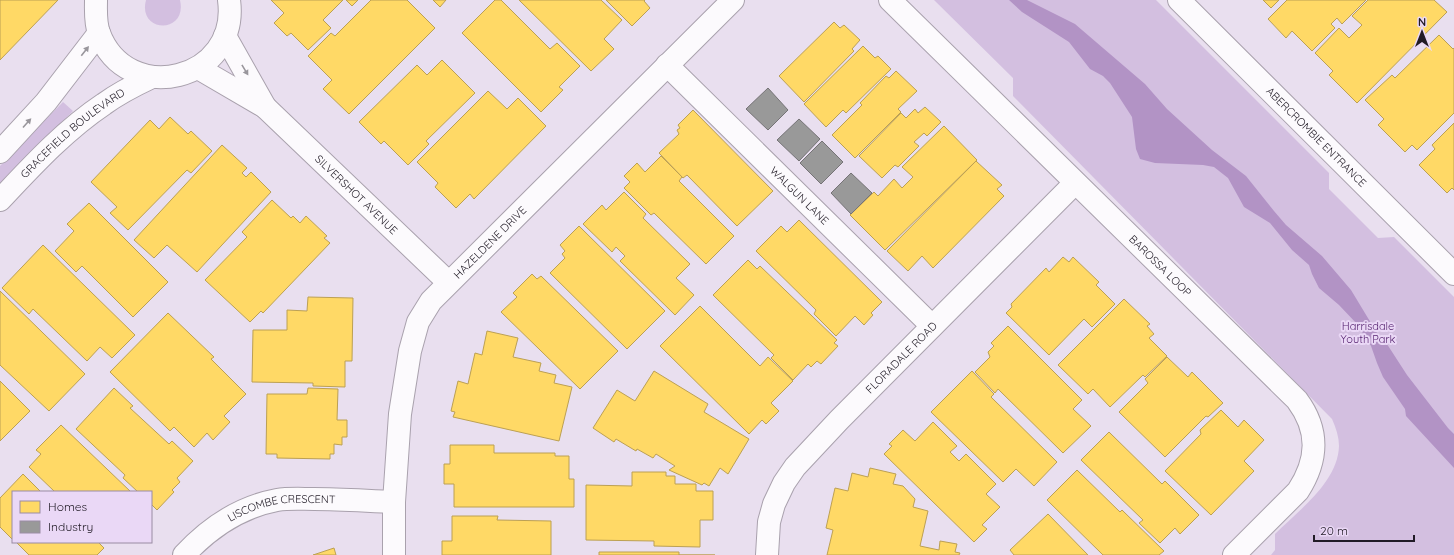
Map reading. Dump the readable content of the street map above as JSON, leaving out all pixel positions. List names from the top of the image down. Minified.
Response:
{"streets":{"street":["GRACEFIELD BOULEVARD","ABERCROMBIE ENTRANCE","SILVERSHOT AVENUE","WALGUN LANE","HAZELDENE DRIVE","BAROSSA LOOP","FLORADALE ROAD","LISCOMBE CRESCENT"]},"crossings":[["SILVERSHOT AVENUE","HAZELDENE DRIVE"],["WALGUN LANE","HAZELDENE DRIVE"],["WALGUN LANE","FLORADALE ROAD"],["HAZELDENE DRIVE","LISCOMBE CRESCENT"],["BAROSSA LOOP","FLORADALE ROAD"]],"parks":["Harrisdale Youth Park"],"legend":["Homes","Industry"],"scale_bar":"20 m","north":"top"}
